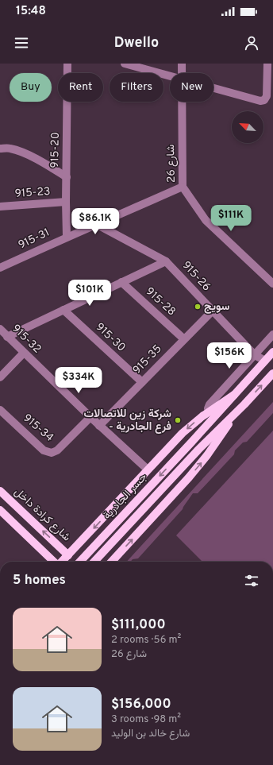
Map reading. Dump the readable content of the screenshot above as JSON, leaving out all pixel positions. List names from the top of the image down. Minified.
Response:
{"streets":{"main road":["جسر الجادرية","شارع كرادة داخل"],"street":["915-20","شارع 26","915-23","915-31","915-26","915-28","915-30","915-32","915-35","915-34"]},"crossings":[["915-20","915-23"],["915-20","915-31"],["شارع 26","915-31"],["915-31","915-26"],["915-26","915-35"],["915-28","915-35"],["915-30","915-35"],["915-32","915-35"],["915-32","915-34"]],"places":["سويج","شركة زين للاتصالات - فرع الجادرية"],"north":"top left","page":{"status":"15:48","header":"Dwello","chip":["Buy","Rent","Filters","New"],"price":["$111K","$86.1K","$101K","$156K","$334K"],"heading":"5 homes","list":[{"name":"$111,000","note":"2 rooms · 56 m² · شارع 26"},{"name":"$156,000","note":"3 rooms · 98 m² · شارع خالد بن الوليد"}]}}
